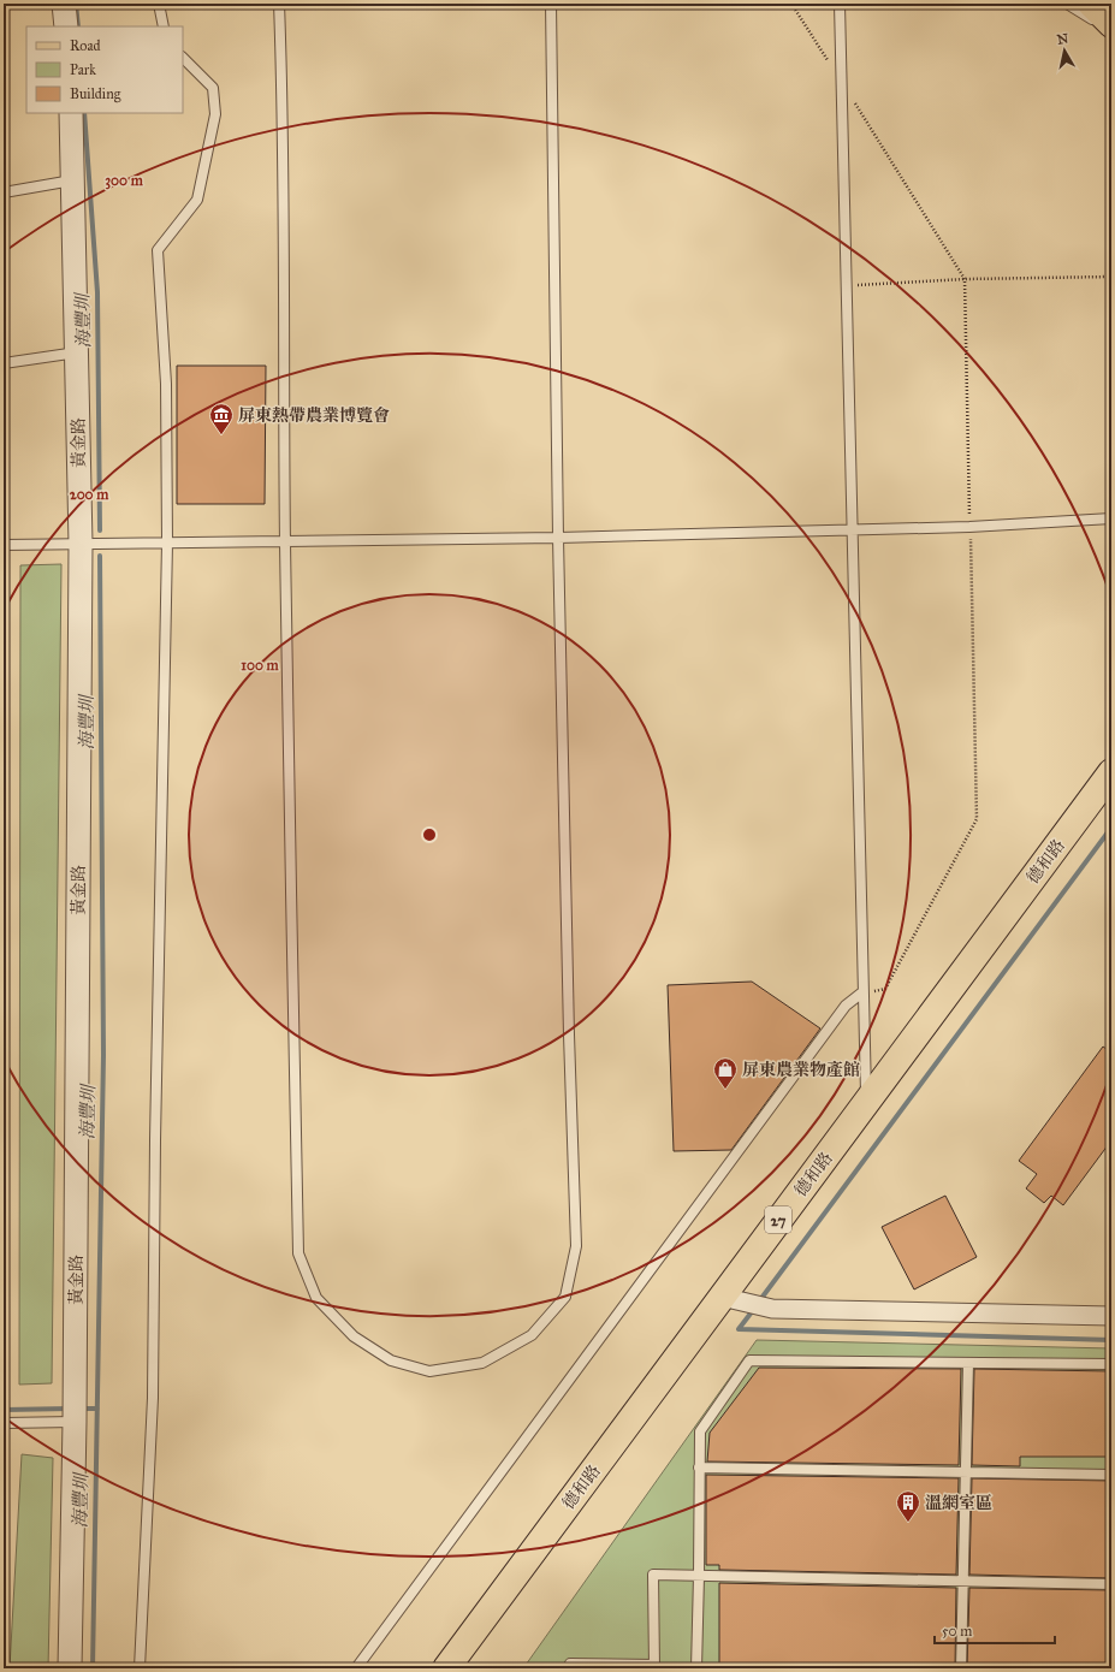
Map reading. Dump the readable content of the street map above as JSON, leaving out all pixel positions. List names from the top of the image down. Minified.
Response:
{"streets":{"main road":["德和路","27"],"street":["黃金路"]},"water":["海豐圳"],"places":{"museum":["屏東熱帶農業博覽會"],"shop":["屏東農業物產館"],"building":["溫網室區"]},"legend":["Road","Park","Building"],"scale_bar":"50 m","north":"top","rings":["300 m","200 m","100 m"]}
